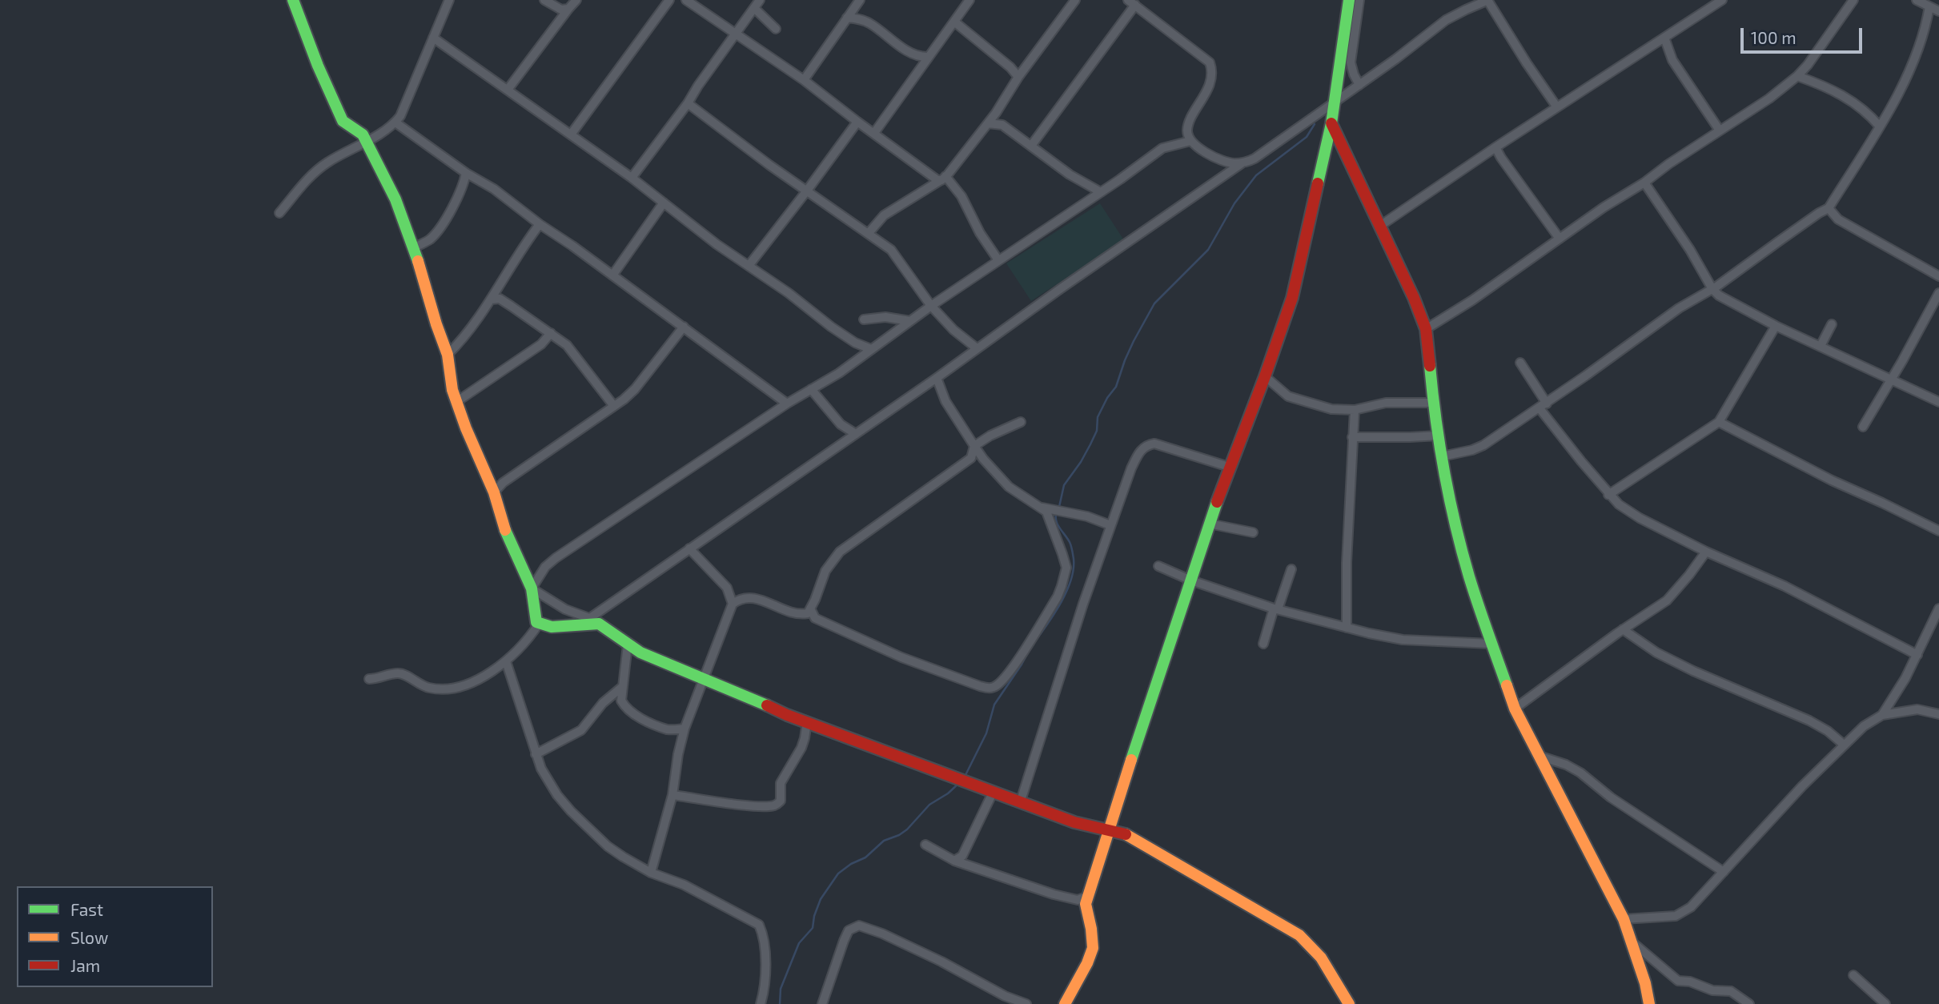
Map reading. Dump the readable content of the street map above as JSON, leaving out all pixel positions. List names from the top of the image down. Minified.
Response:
{"legend":["Fast","Slow","Jam"],"scale_bar":"100 m"}
